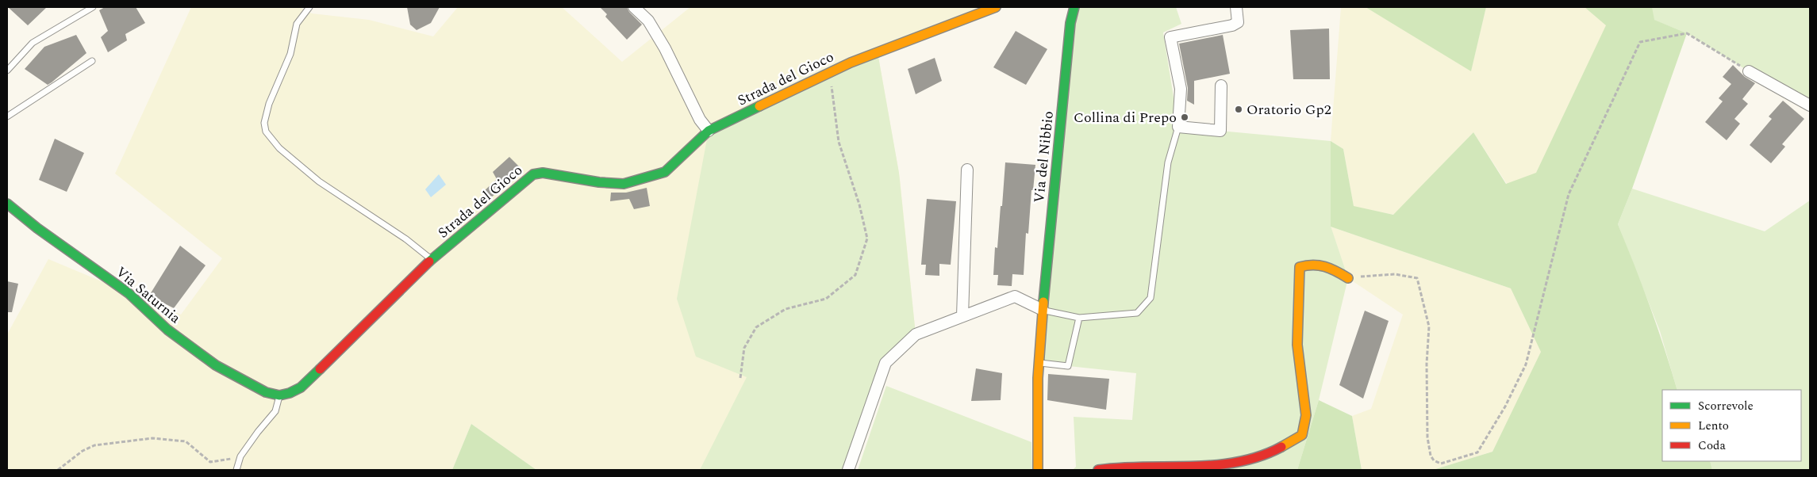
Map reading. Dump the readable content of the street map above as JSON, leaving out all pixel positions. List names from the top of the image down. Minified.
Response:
{"streets":{"street":["Strada del Gioco","Via del Nibbio","Via Saturnia"]},"crossings":[["Strada del Gioco","Via Saturnia"]],"places":["Oratorio Gp2","Collina di Prepo"],"legend":["Scorrevole","Lento","Coda"]}
